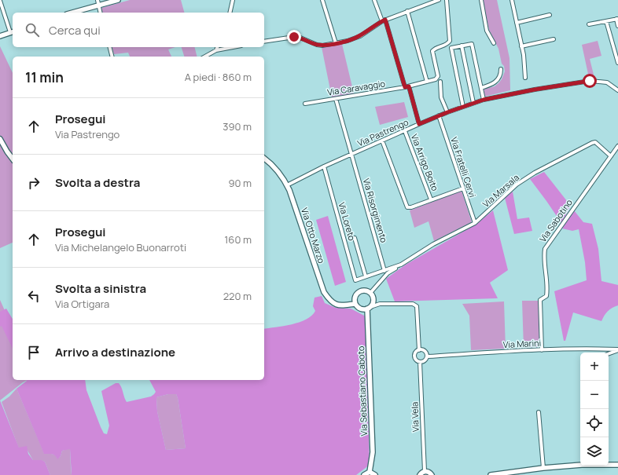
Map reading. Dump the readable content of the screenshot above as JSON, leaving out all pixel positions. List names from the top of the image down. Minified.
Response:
{"streets":{"street":["Via Caravaggio","Via Pastrengo","Via Arrigo Boito","Via Fratelli Cervi","Via Marsala","Via Risorgimento","Via Sabotino","Via Loreto","Via Otto Marzo","Via Marini","Via Sebastiano Caboto","Via Vela"]},"crossings":[["Via Caravaggio","Via Risorgimento"],["Via Pastrengo","Via Arrigo Boito"],["Via Pastrengo","Via Fratelli Cervi"],["Via Pastrengo","Via Risorgimento"],["Via Pastrengo","Via Loreto"],["Via Pastrengo","Via Otto Marzo"],["Via Fratelli Cervi","Via Marsala"],["Via Marsala","Via Risorgimento"],["Via Marsala","Via Sabotino"],["Via Marsala","Via Loreto"],["Via Marsala","Via Otto Marzo"],["Via Marsala","Via Sebastiano Caboto"],["Via Marsala","Via Vela"],["Via Sabotino","Via Marini"],["Via Otto Marzo","Via Sebastiano Caboto"],["Via Otto Marzo","Via Vela"],["Via Marini","Via Vela"],["Via Sebastiano Caboto","Via Vela"]],"page":{"search":"Cerca qui","heading":["11 min","A piedi · 860 m"],"list":[["Prosegui","Via Pastrengo","390 m"],["Svolta a destra","90 m"],["Prosegui","Via Michelangelo Buonarroti","160 m"],["Svolta a sinistra","Via Ortigara","220 m"],"Arrivo a destinazione"],"map_buttons":["+","−"]}}
